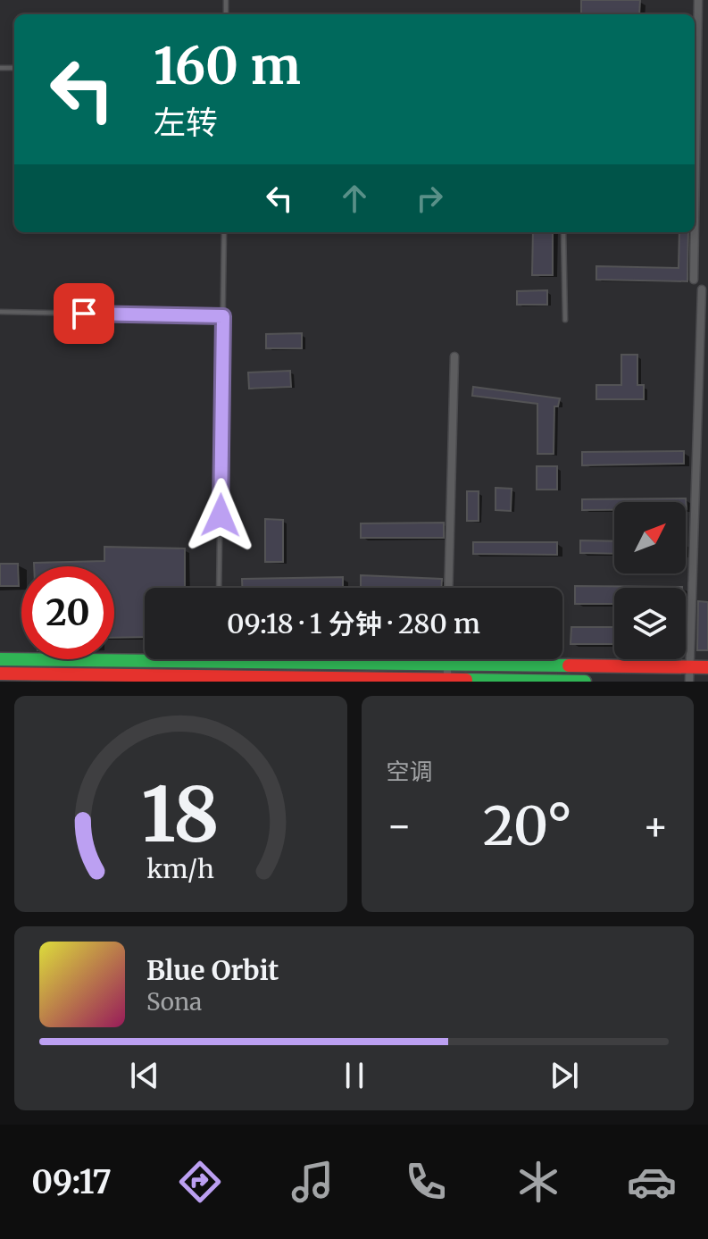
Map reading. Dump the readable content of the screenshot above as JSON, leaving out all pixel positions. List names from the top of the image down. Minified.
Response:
{"north":"top right","page":{"turn":["160 m","左转"],"limit":"20","trip":"09:18 · 1 分钟 · 280 m","tile":"空调","heat":["−","20°","+"],"song":["Blue Orbit","Sona"],"tabs":"09:17","gauge":["18","km/h"]}}
